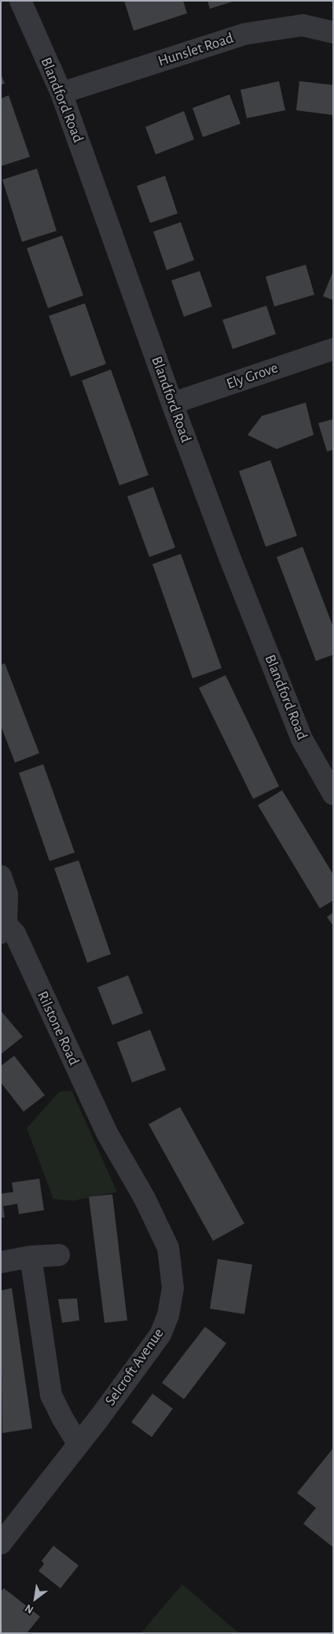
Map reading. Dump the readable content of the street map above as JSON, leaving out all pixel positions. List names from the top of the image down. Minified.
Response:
{"streets":{"street":["Hunslet Road","Blandford Road","Ely Grove","Rilstone Road","Selcroft Avenue"]},"crossings":[["Hunslet Road","Blandford Road"],["Blandford Road","Ely Grove"],["Rilstone Road","Selcroft Avenue"]],"north":"bottom left"}
